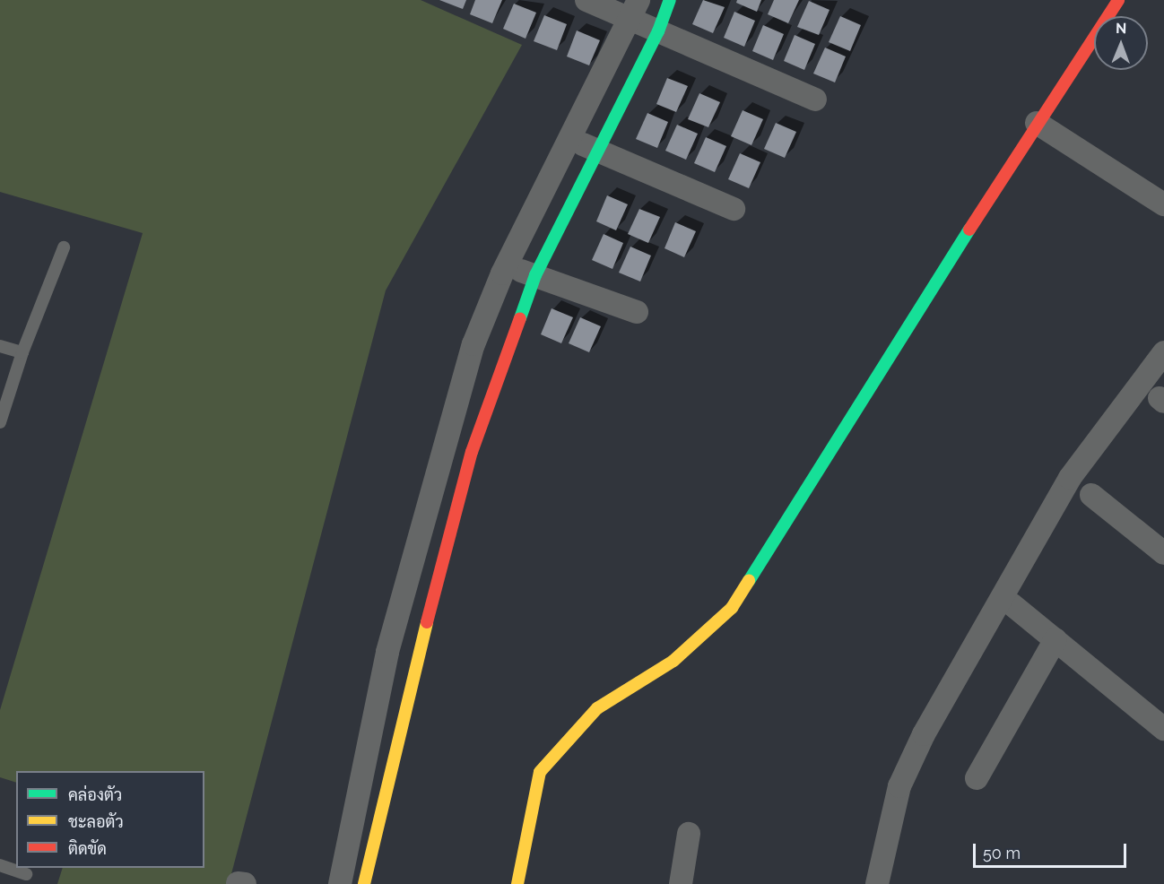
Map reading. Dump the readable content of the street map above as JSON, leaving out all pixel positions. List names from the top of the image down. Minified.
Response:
{"legend":["คล่องตัว","ชะลอตัว","ติดขัด"],"scale_bar":"50 m","north":"top"}
